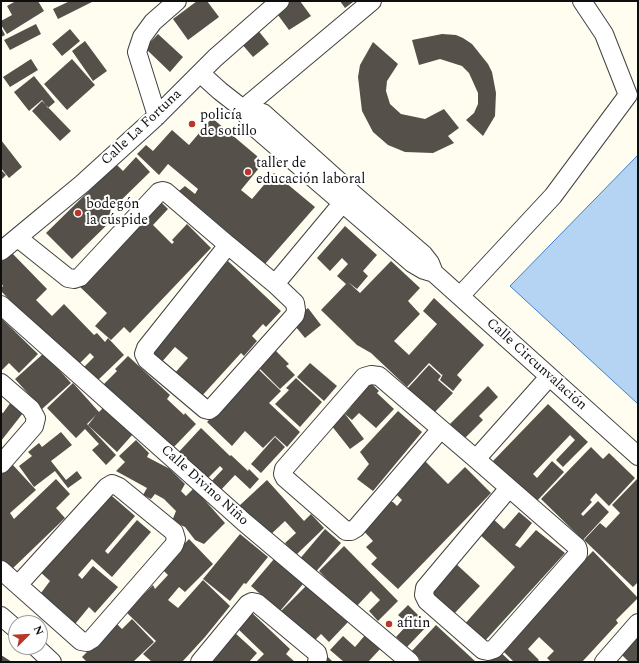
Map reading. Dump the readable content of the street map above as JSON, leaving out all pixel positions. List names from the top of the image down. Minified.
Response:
{"streets":{"street":["Calle La Fortuna","Calle Circunvalación","Calle Divino Niño"]},"crossings":[["Calle La Fortuna","Calle Circunvalación"]],"places":["policía de sotillo","taller de educación laboral","bodegón la cúspide","afitin"],"north":"top right"}
